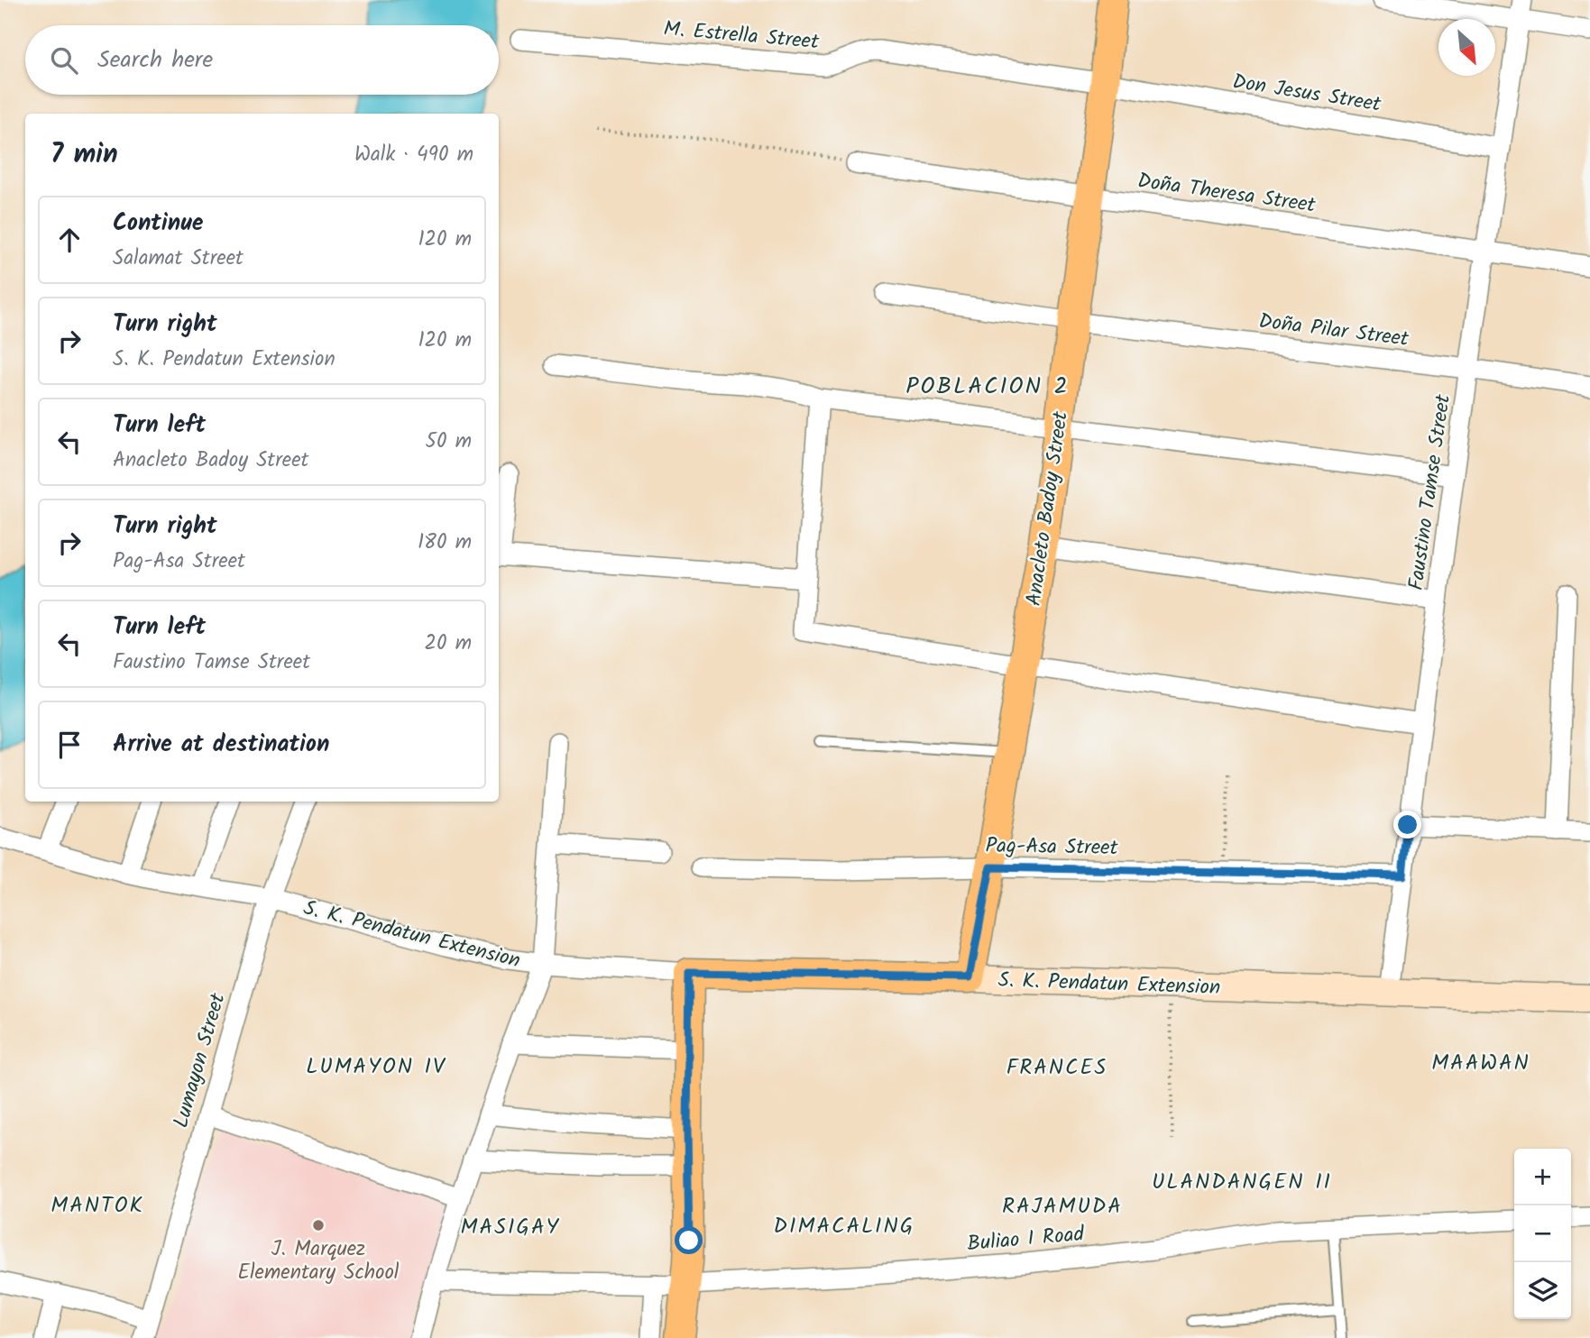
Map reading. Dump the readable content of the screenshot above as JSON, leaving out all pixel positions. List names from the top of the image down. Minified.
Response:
{"streets":{"main road":["Anacleto Badoy Street","S. K. Pendatun Extension"],"street":["M. Estrella Street","Don Jesus Street","Doña Theresa Street","Doña Pilar Street","Faustino Tamse Street","Pag-Asa Street","Lumayon Street","Buliao I Road"]},"crossings":[["M. Estrella Street","Don Jesus Street"],["M. Estrella Street","Anacleto Badoy Street"],["Don Jesus Street","Faustino Tamse Street"],["Don Jesus Street","Anacleto Badoy Street"],["Doña Theresa Street","Faustino Tamse Street"],["Doña Theresa Street","Anacleto Badoy Street"],["Doña Pilar Street","Faustino Tamse Street"],["Doña Pilar Street","Anacleto Badoy Street"],["Faustino Tamse Street","Pag-Asa Street"],["Faustino Tamse Street","S. K. Pendatun Extension"],["Anacleto Badoy Street","Pag-Asa Street"],["Anacleto Badoy Street","S. K. Pendatun Extension"],["S. K. Pendatun Extension","Lumayon Street"]],"districts":["POBLACION 2","MAAWAN","LUMAYON IV","FRANCES","ULANDANGEN II","MANTOK","RAJAMUDA","DIMACALING","MASIGAY"],"places":["J. Marquez Elementary School"],"north":"bottom right","page":{"search":"Search here","heading":["7 min","Walk · 490 m"],"list":[["Continue","Salamat Street","120 m"],["Turn right","S. K. Pendatun Extension","120 m"],["Turn left","Anacleto Badoy Street","50 m"],["Turn right","Pag-Asa Street","180 m"],["Turn left","Faustino Tamse Street","20 m"],"Arrive at destination"],"map_buttons":["+","−"]}}
